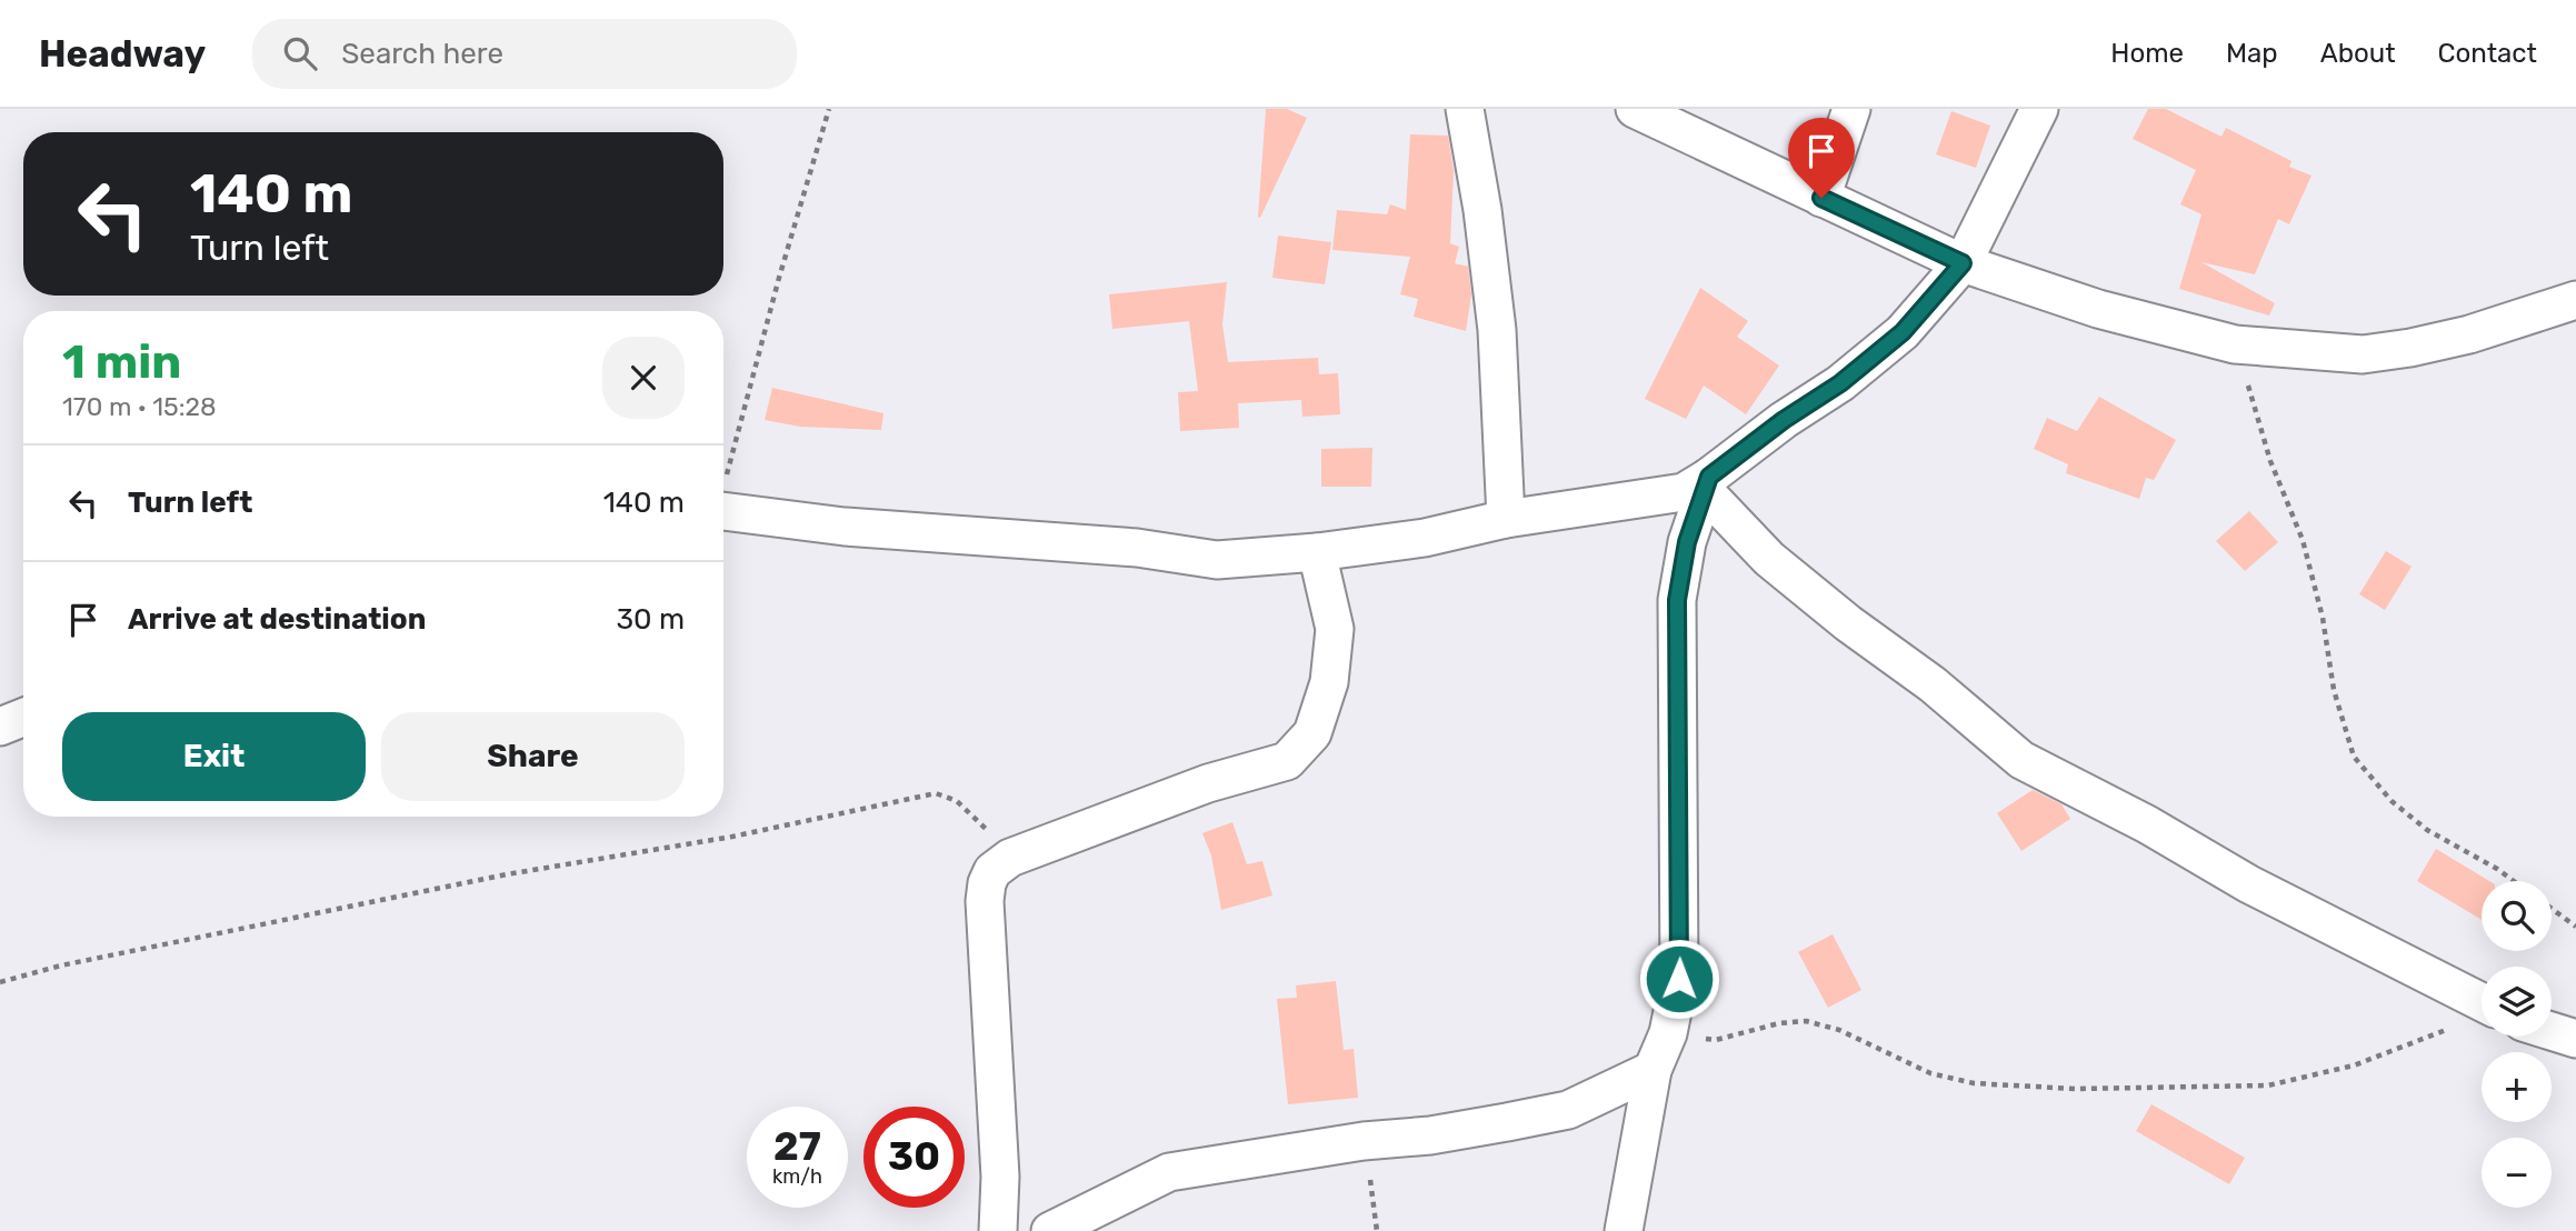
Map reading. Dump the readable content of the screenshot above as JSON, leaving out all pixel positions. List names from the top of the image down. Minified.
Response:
{"page":{"header":"Headway","search":"Search here","nav":["Home","Map","About","Contact"],"turn":["140 m","Turn left"],"heading":["1 min","170 m · 15:28"],"list":[{"name":"Turn left","value":"140 m"},{"name":"Arrive at destination","value":"30 m"}],"buttons":["Exit","Share"],"map_buttons":["+","−"],"speed":"27 km/h","limit":"30"}}
